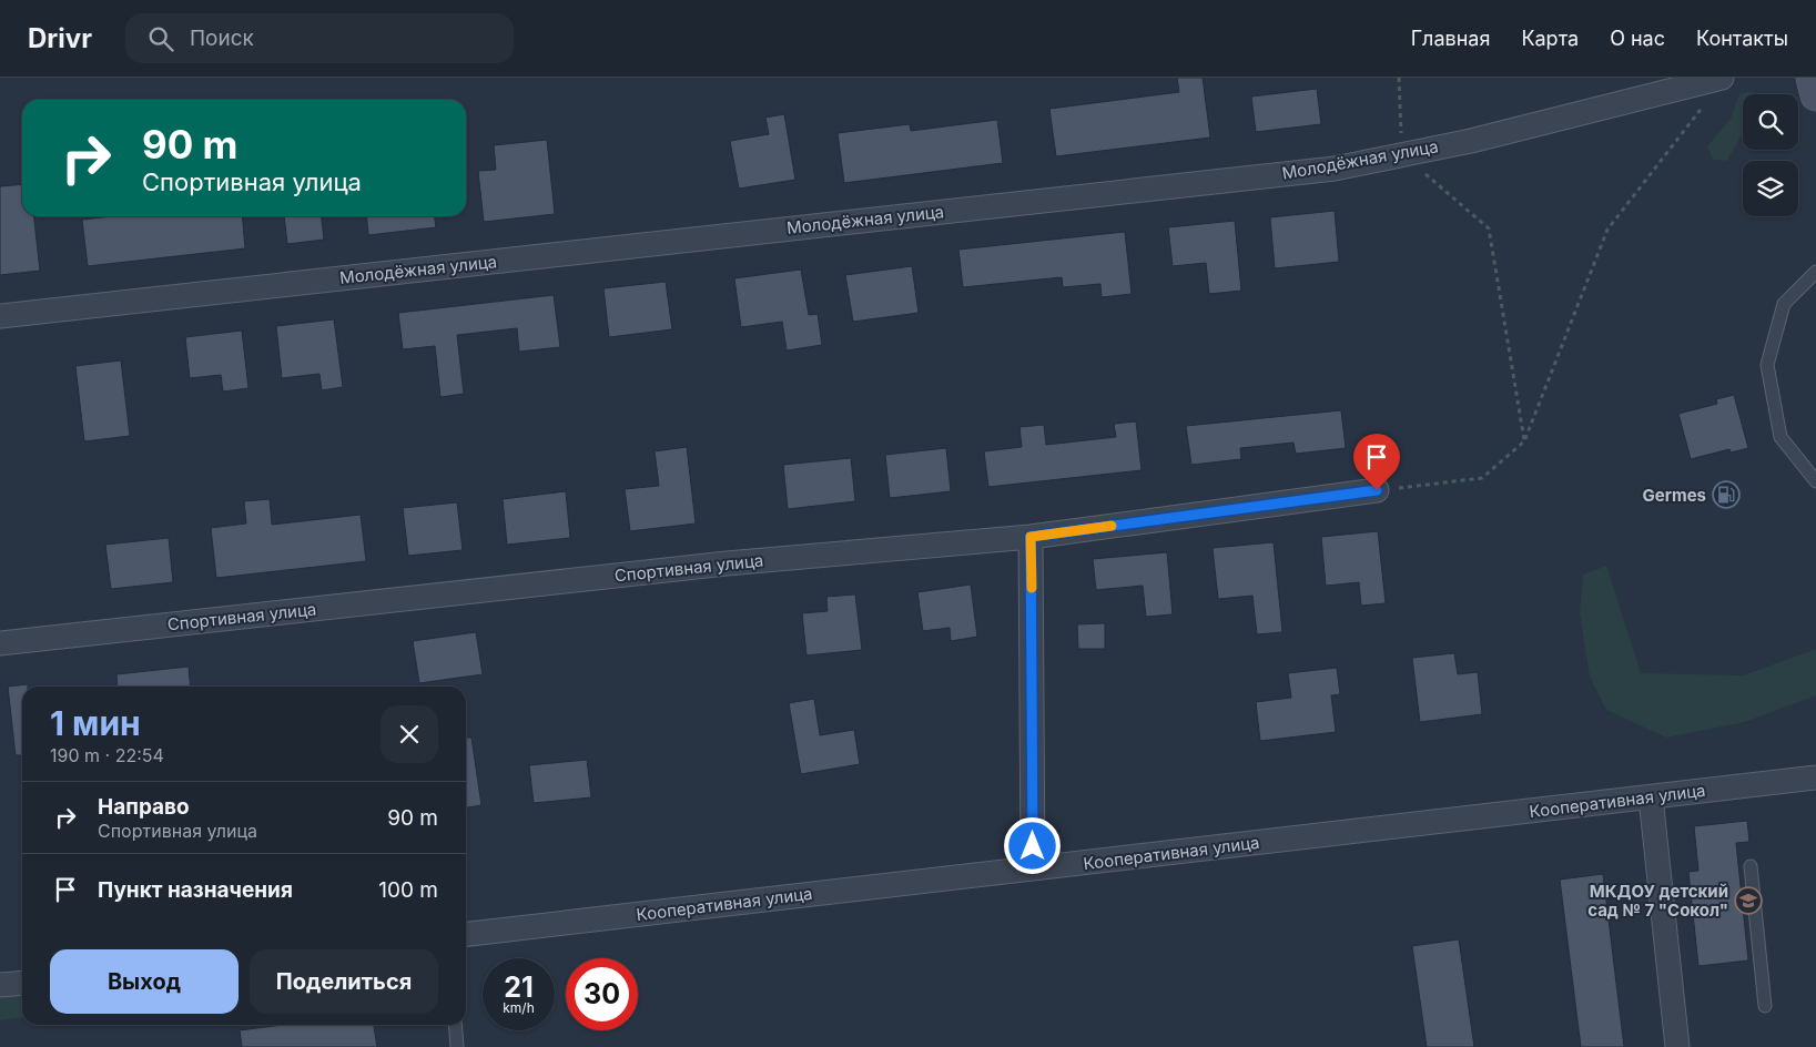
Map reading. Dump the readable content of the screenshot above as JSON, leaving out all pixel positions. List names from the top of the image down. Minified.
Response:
{"streets":{"street":["Молодёжная улица","Спортивная улица","Кооперативная улица"]},"places":{"fuel station":["Germes"],"school or university":["МКДОУ детский сад № 7 \"Сокол\""]},"page":{"header":"Drivr","search":"Поиск","nav":["Главная","Карта","О нас","Контакты"],"turn":["90 m","Спортивная улица"],"heading":["1 мин","190 m · 22:54"],"list":[{"name":"Направо","note":"Спортивная улица","value":"90 m"},{"name":"Пункт назначения","value":"100 m"}],"buttons":["Выход","Поделиться"],"speed":"21 km/h","limit":"30"}}
